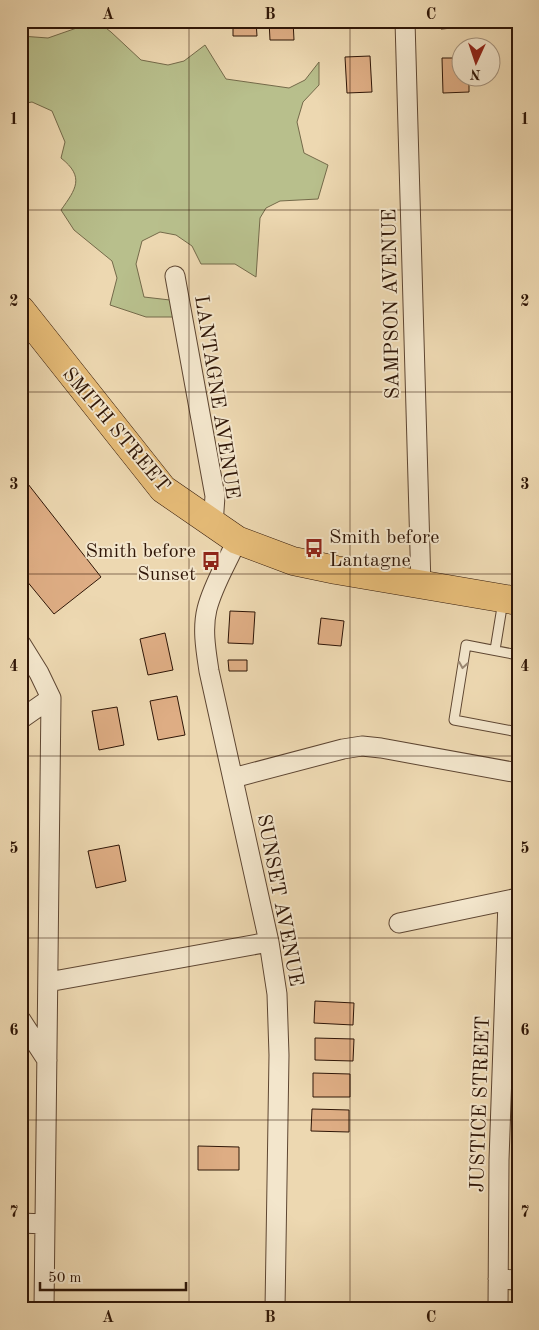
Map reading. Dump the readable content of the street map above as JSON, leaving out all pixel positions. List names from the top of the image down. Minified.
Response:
{"streets":{"main road":["SMITH STREET"],"street":["SAMPSON AVENUE","LANTAGNE AVENUE","SUNSET AVENUE","JUSTICE STREET"]},"crossings":[["SAMPSON AVENUE","SMITH STREET"],["LANTAGNE AVENUE","SMITH STREET"],["SMITH STREET","SUNSET AVENUE"]],"places":{"bus stop":["Smith before Lantagne","Smith before Sunset"]},"scale_bar":"50 m","north":"bottom","grid":{"columns":["A","B","C"],"rows":["1","2","3","4","5","6","7"]}}
